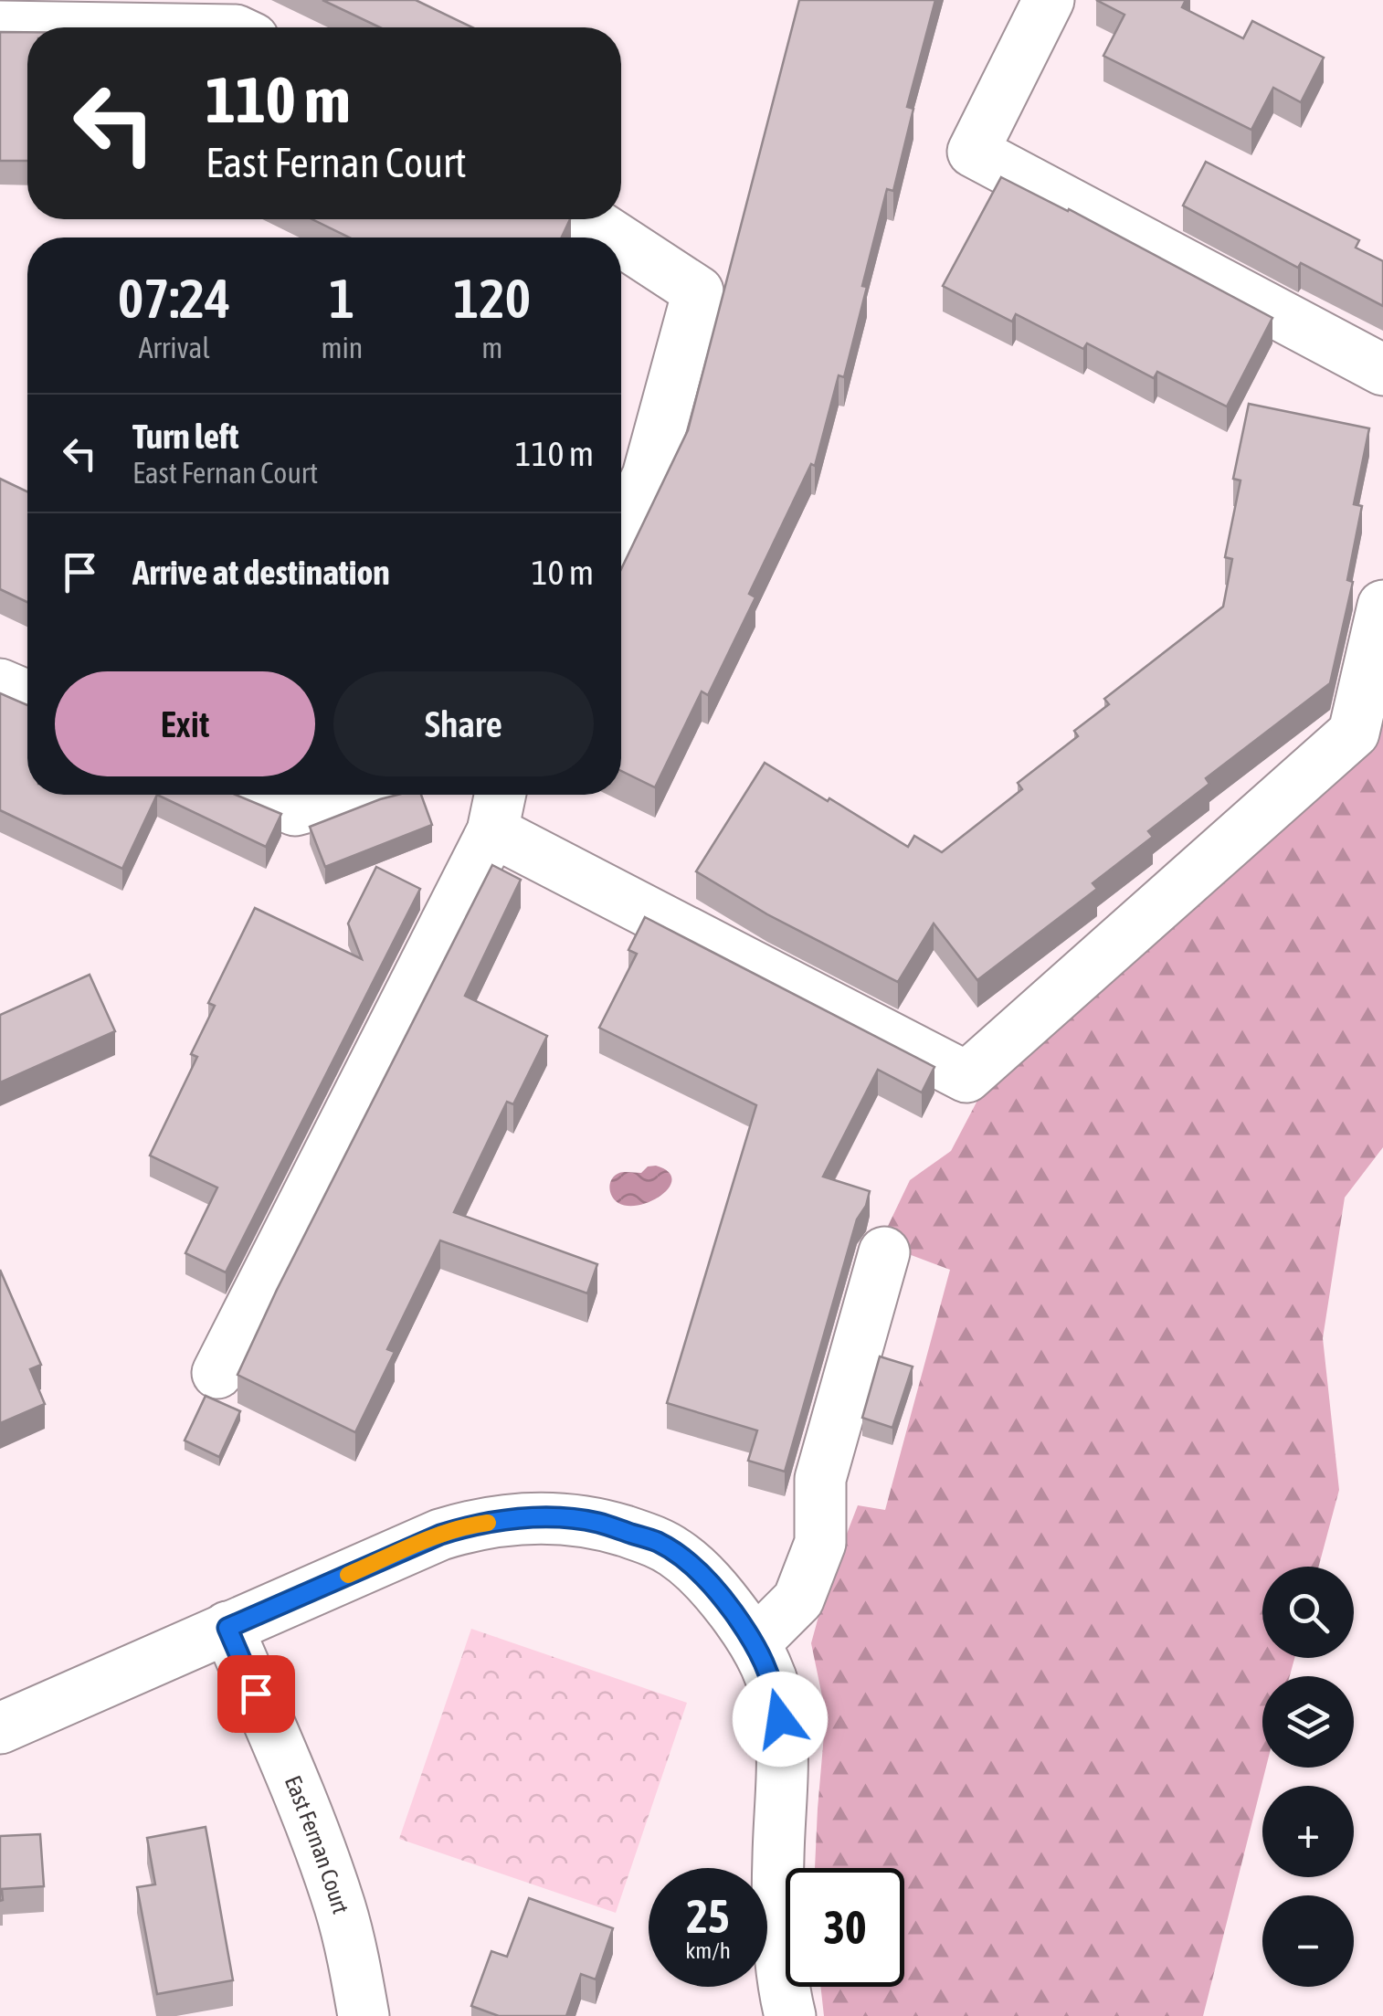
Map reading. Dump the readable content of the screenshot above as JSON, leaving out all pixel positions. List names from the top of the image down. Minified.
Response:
{"streets":{"street":["East Fernan Court"]},"page":{"turn":["110 m","East Fernan Court"],"eta":["07:24","Arrival","1","min","120","m"],"list":[{"name":"Turn left","note":"East Fernan Court","value":"110 m"},{"name":"Arrive at destination","value":"10 m"}],"buttons":["Exit","Share"],"map_buttons":["+","−"],"speed":"25 km/h","limit":"30"}}
